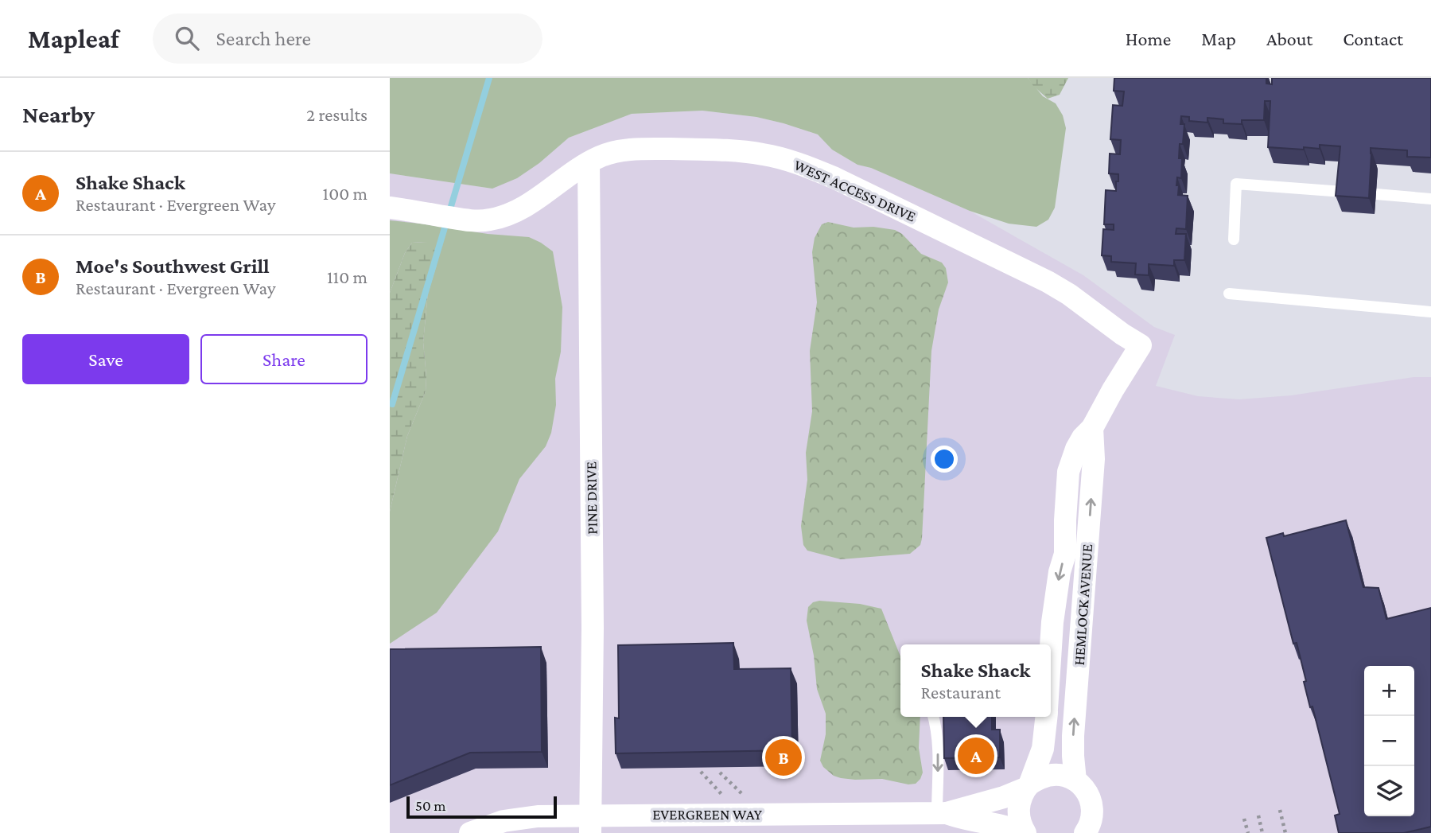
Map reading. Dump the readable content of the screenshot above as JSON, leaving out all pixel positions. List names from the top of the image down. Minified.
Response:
{"streets":{"street":["WEST ACCESS DRIVE","PINE DRIVE","HEMLOCK AVENUE","EVERGREEN WAY"]},"crossings":[["WEST ACCESS DRIVE","PINE DRIVE"],["WEST ACCESS DRIVE","HEMLOCK AVENUE"],["PINE DRIVE","EVERGREEN WAY"],["HEMLOCK AVENUE","EVERGREEN WAY"]],"scale_bar":"50 m","page":{"header":"Mapleaf","search":"Search here","nav":["Home","Map","About","Contact"],"heading":["Nearby","2 results"],"list":[{"mark":"A","name":"Shake Shack","note":"Restaurant · Evergreen Way","value":"100 m"},{"mark":"B","name":"Moe's Southwest Grill","note":"Restaurant · Evergreen Way","value":"110 m"}],"buttons":["Save","Share"],"popup":["Shake Shack","Restaurant"],"map_buttons":["+","−"],"pins":["A","B"],"scale":"50 m"}}
